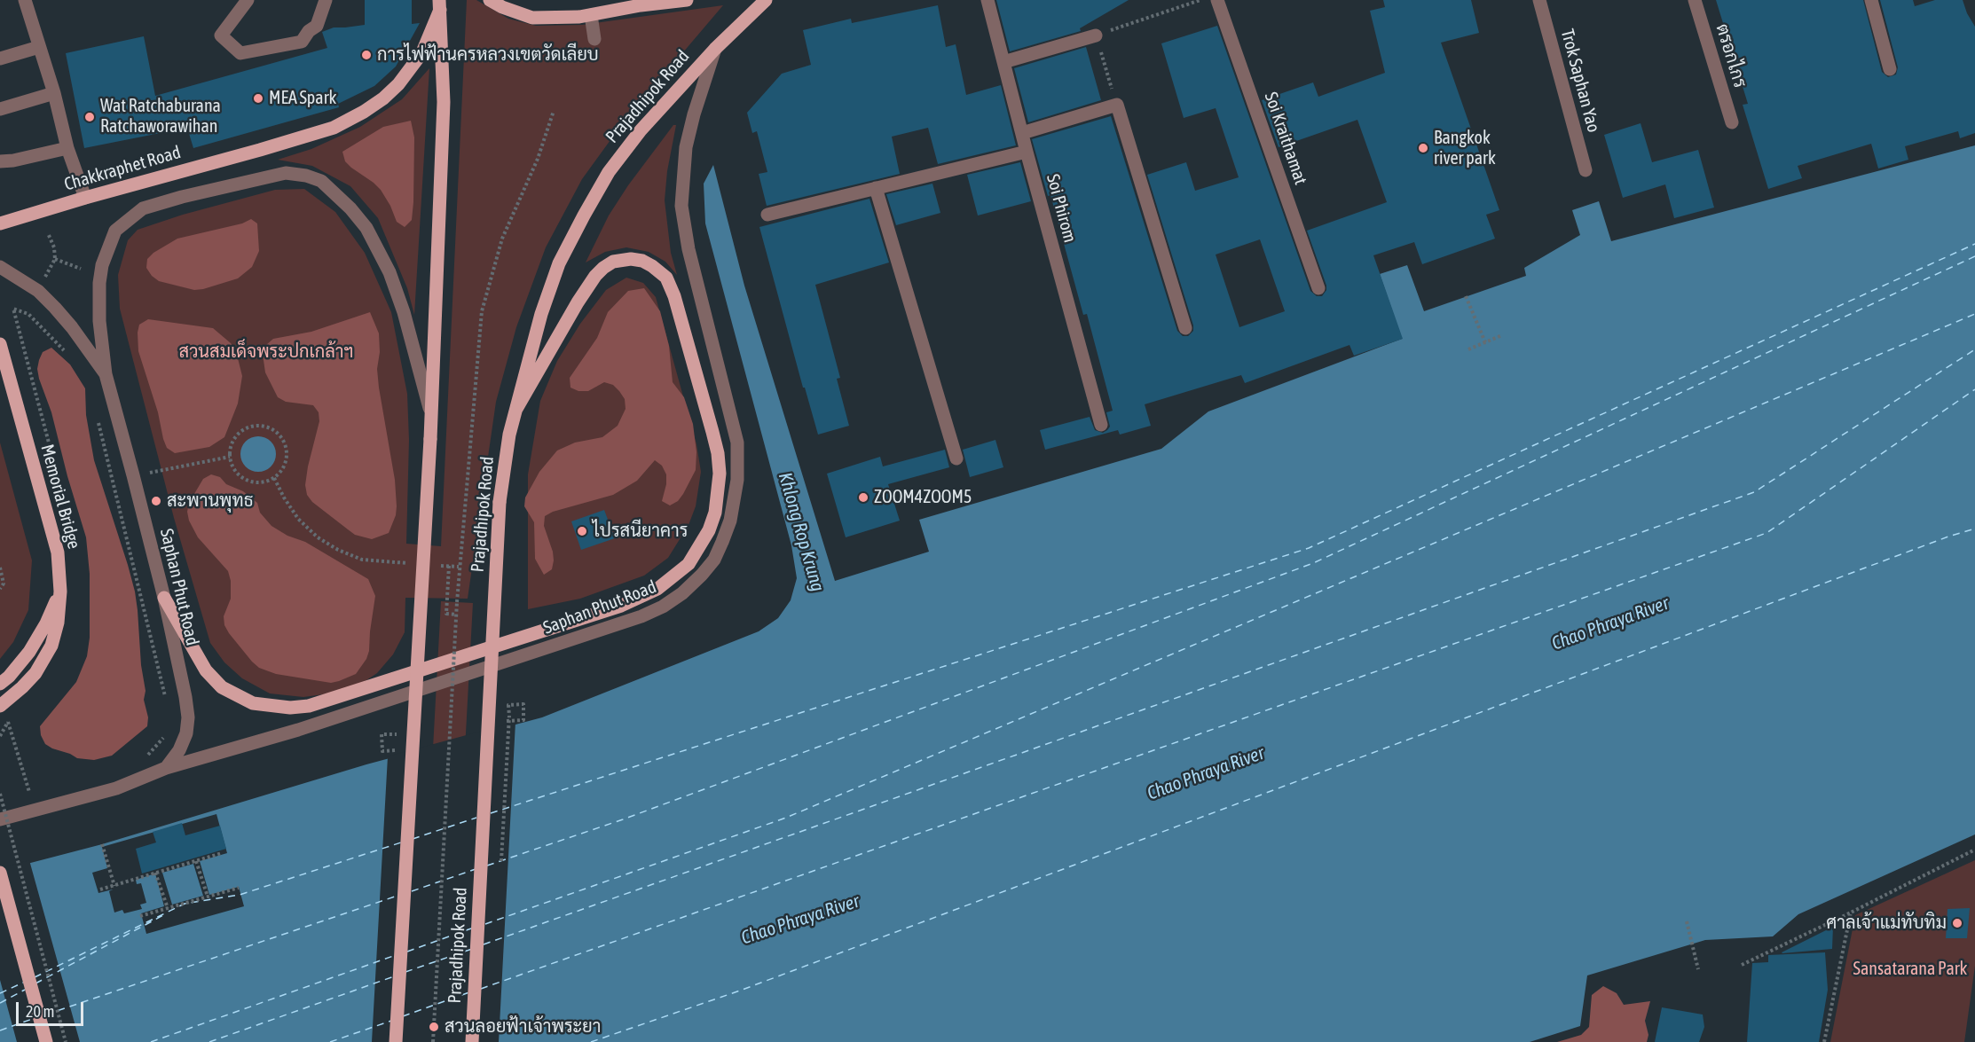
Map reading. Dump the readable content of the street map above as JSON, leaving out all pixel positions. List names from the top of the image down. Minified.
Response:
{"streets":{"main road":["Prajadhipok Road","Chakkraphet Road","Memorial Bridge"],"street":["ตรอกไกร","Trok Saphan Yao","Soi Kraithamat","Soi Phirom","Saphan Phut Road"]},"crossings":[["Prajadhipok Road","Saphan Phut Road"]],"water":["Khlong Rop Krung","Chao Phraya River"],"parks":["สวนสมเด็จพระปกเกล้าฯ","Sansatarana Park"],"places":["การไฟฟ้านครหลวงเขตวัดเลียบ","MEA Spark","Wat Ratchaburana Ratchaworawihan","Bangkok river park","ZOOM4ZOOM5","สะพานพุทธ","ไปรสนียาคาร","ศาลเจ้าแม่ทับทิม","สวนลอยฟ้าเจ้าพระยา"],"scale_bar":"20 m"}
